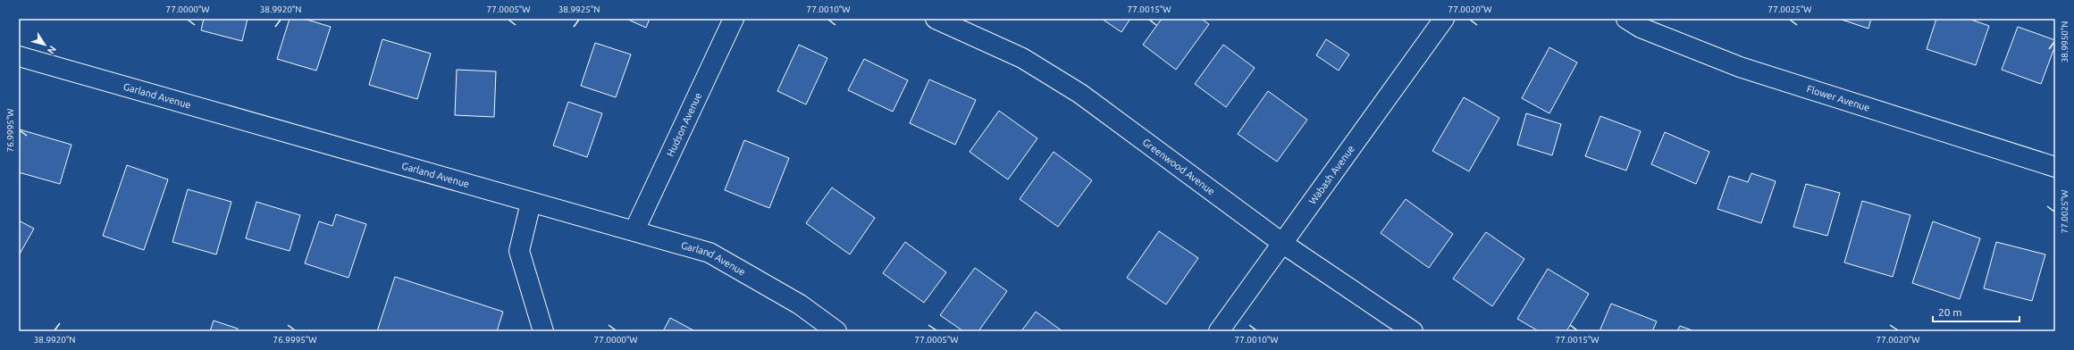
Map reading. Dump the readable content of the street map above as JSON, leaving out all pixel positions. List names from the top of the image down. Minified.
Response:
{"streets":{"street":["Garland Avenue","Flower Avenue","Hudson Avenue","Greenwood Avenue","Wabash Avenue"]},"crossings":[["Garland Avenue","Hudson Avenue"],["Greenwood Avenue","Wabash Avenue"]],"scale_bar":"20 m","north":"bottom right","coordinates":["77.0000°W","38.9920°N","77.0005°W","38.9925°N","77.0010°W","77.0015°W","77.0020°W","77.0025°W","38.9950°N","76.9995°W"]}
